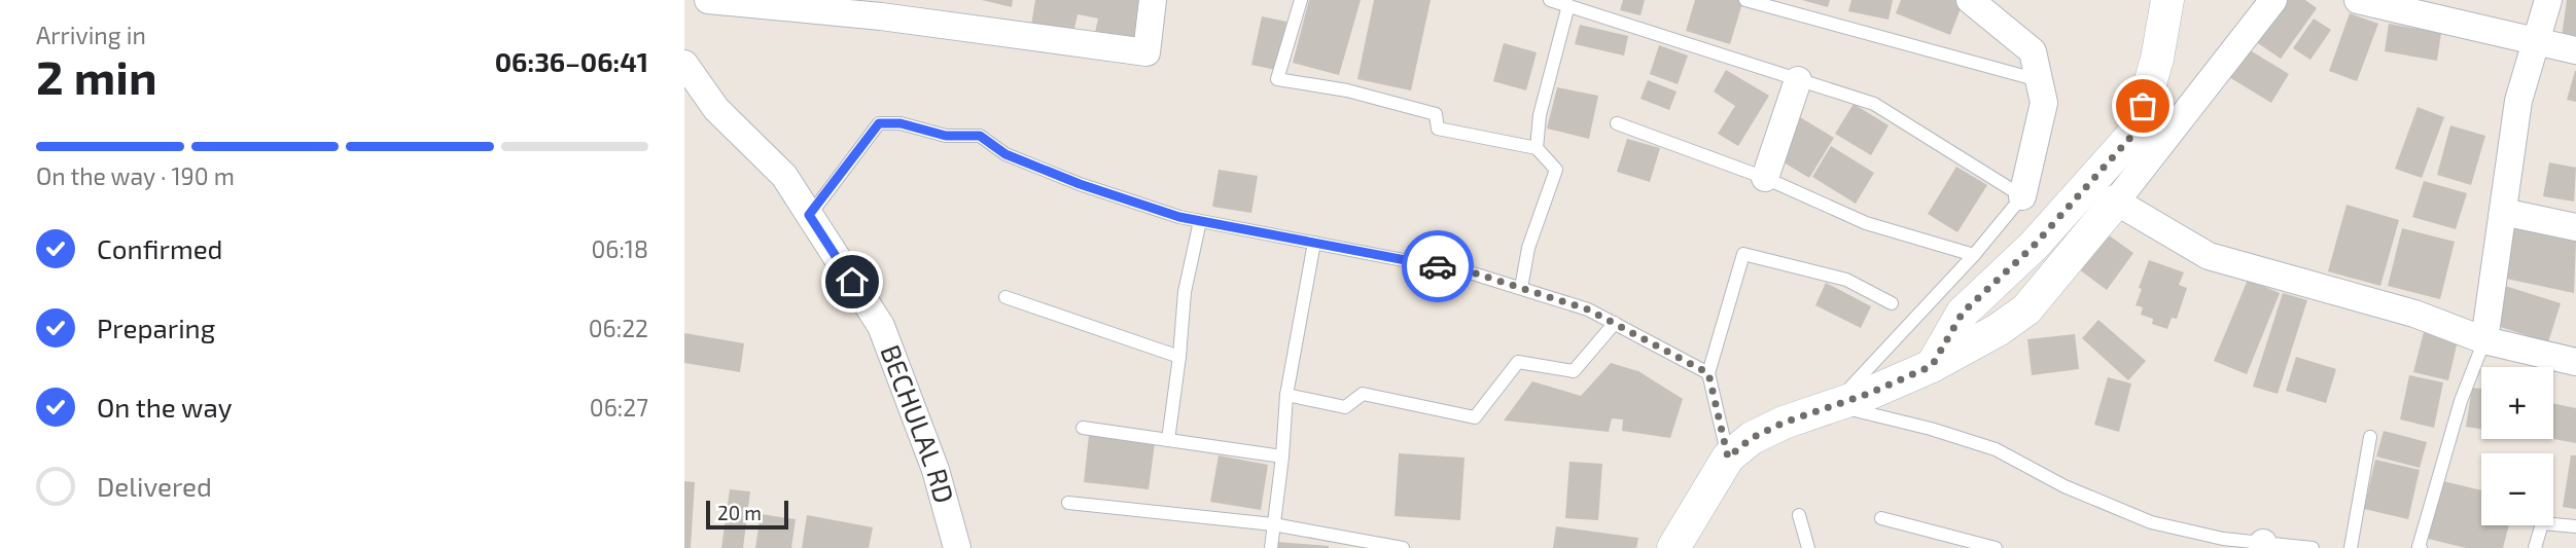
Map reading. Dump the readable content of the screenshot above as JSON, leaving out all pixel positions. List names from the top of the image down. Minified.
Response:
{"streets":{"street":["BECHULAL RD"]},"scale_bar":"20 m","page":{"heading":["2 min","Arriving in","06:36–06:41"],"bar":"On the way · 190 m","list":[["Confirmed","06:18"],["Preparing","06:22"],["On the way","06:27"],"Delivered"],"map_buttons":["+","−"],"scale":"20 m"}}
